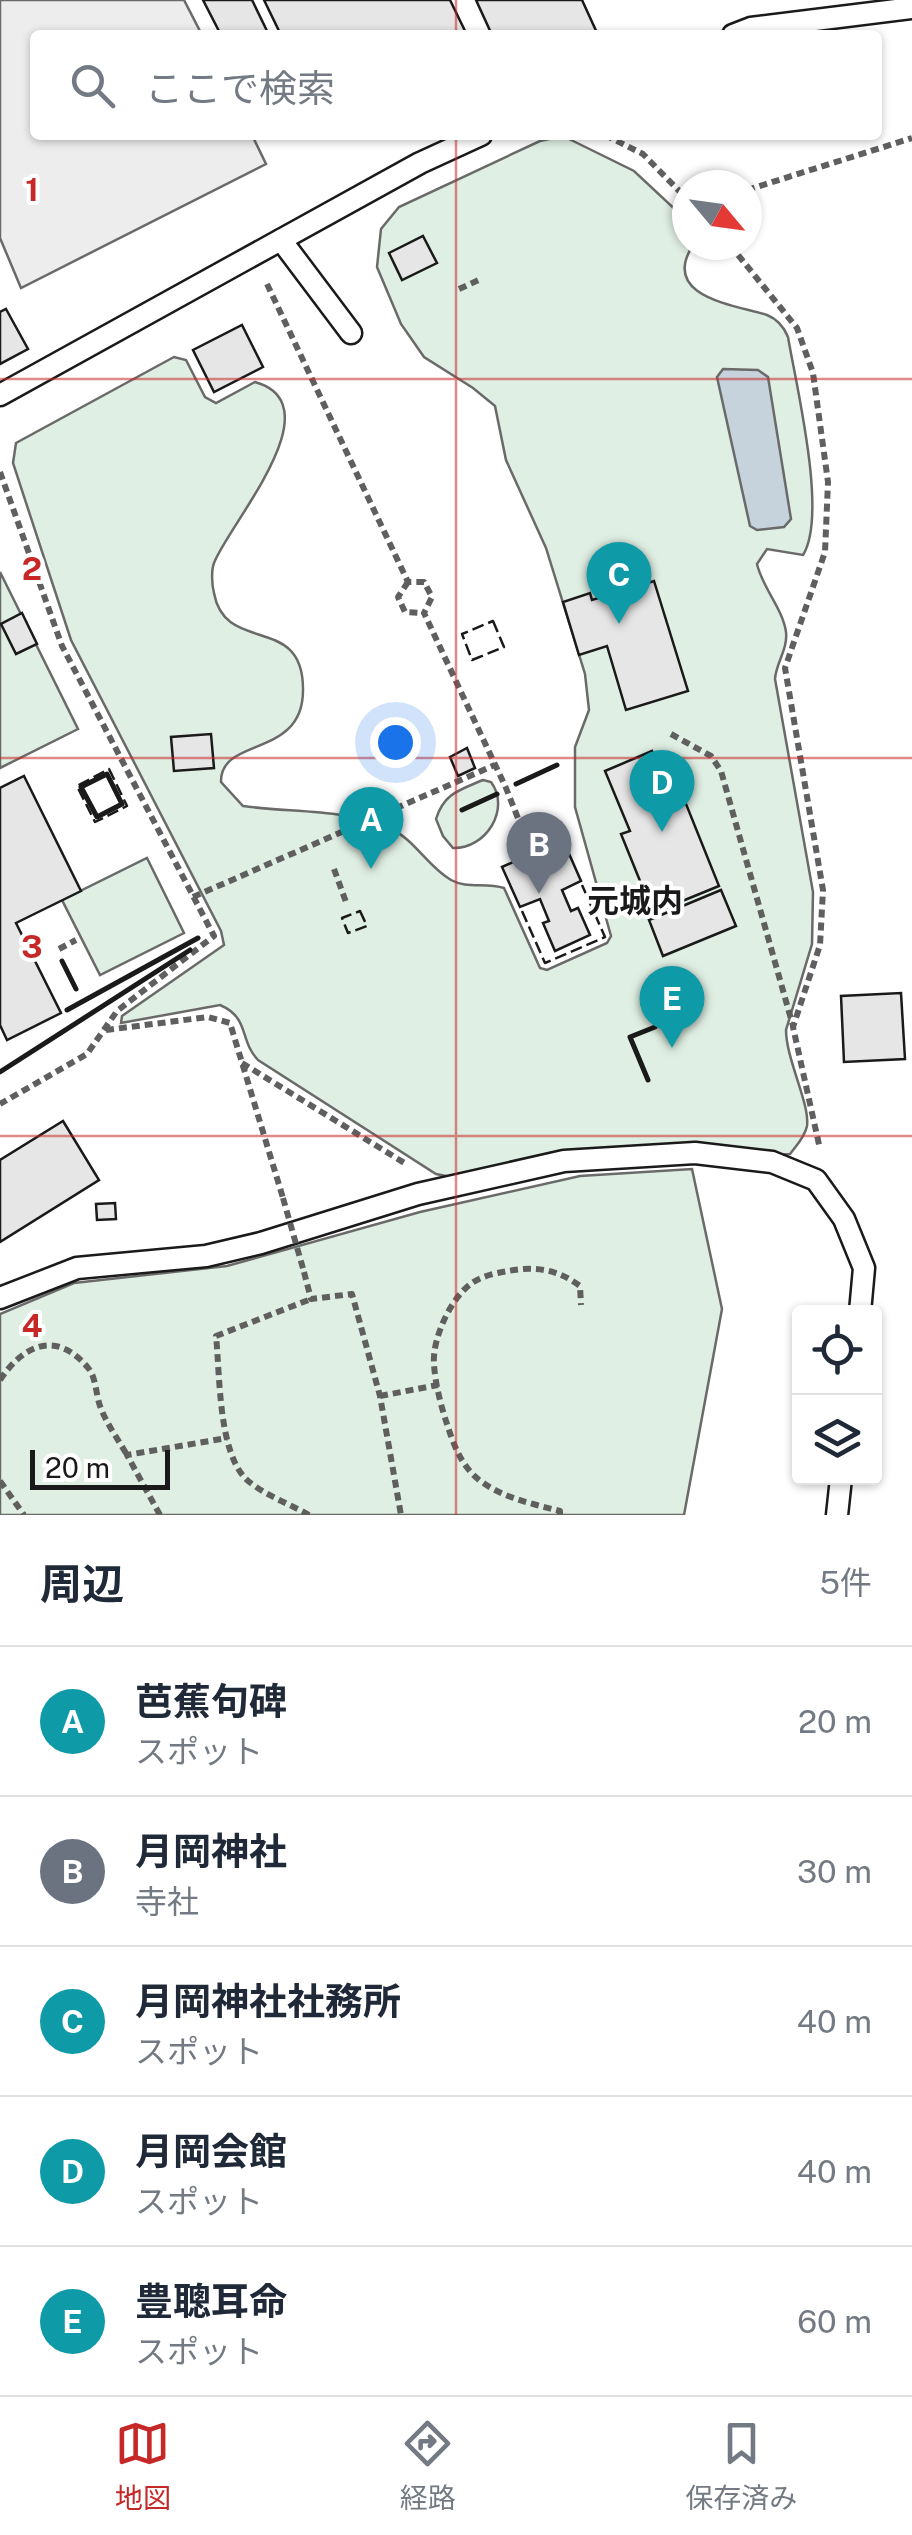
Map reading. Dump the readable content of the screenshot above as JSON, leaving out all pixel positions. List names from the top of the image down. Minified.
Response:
{"districts":["元城内"],"scale_bar":"20 m","north":"bottom right","page":{"search":"ここで検索","pins":["C","D","A","B","E"],"scale":"20 m","heading":["周辺","5件"],"list":[{"mark":"A","name":"芭蕉句碑","note":"スポット","value":"20 m"},{"mark":"B","name":"月岡神社","note":"寺社","value":"30 m"},{"mark":"C","name":"月岡神社社務所","note":"スポット","value":"40 m"},{"mark":"D","name":"月岡会館","note":"スポット","value":"40 m"},{"mark":"E","name":"豊聰耳命","note":"スポット","value":"60 m"}],"nav":["地図","経路","保存済み"]},"grid":{"rows":["1","2","3","4"]}}
